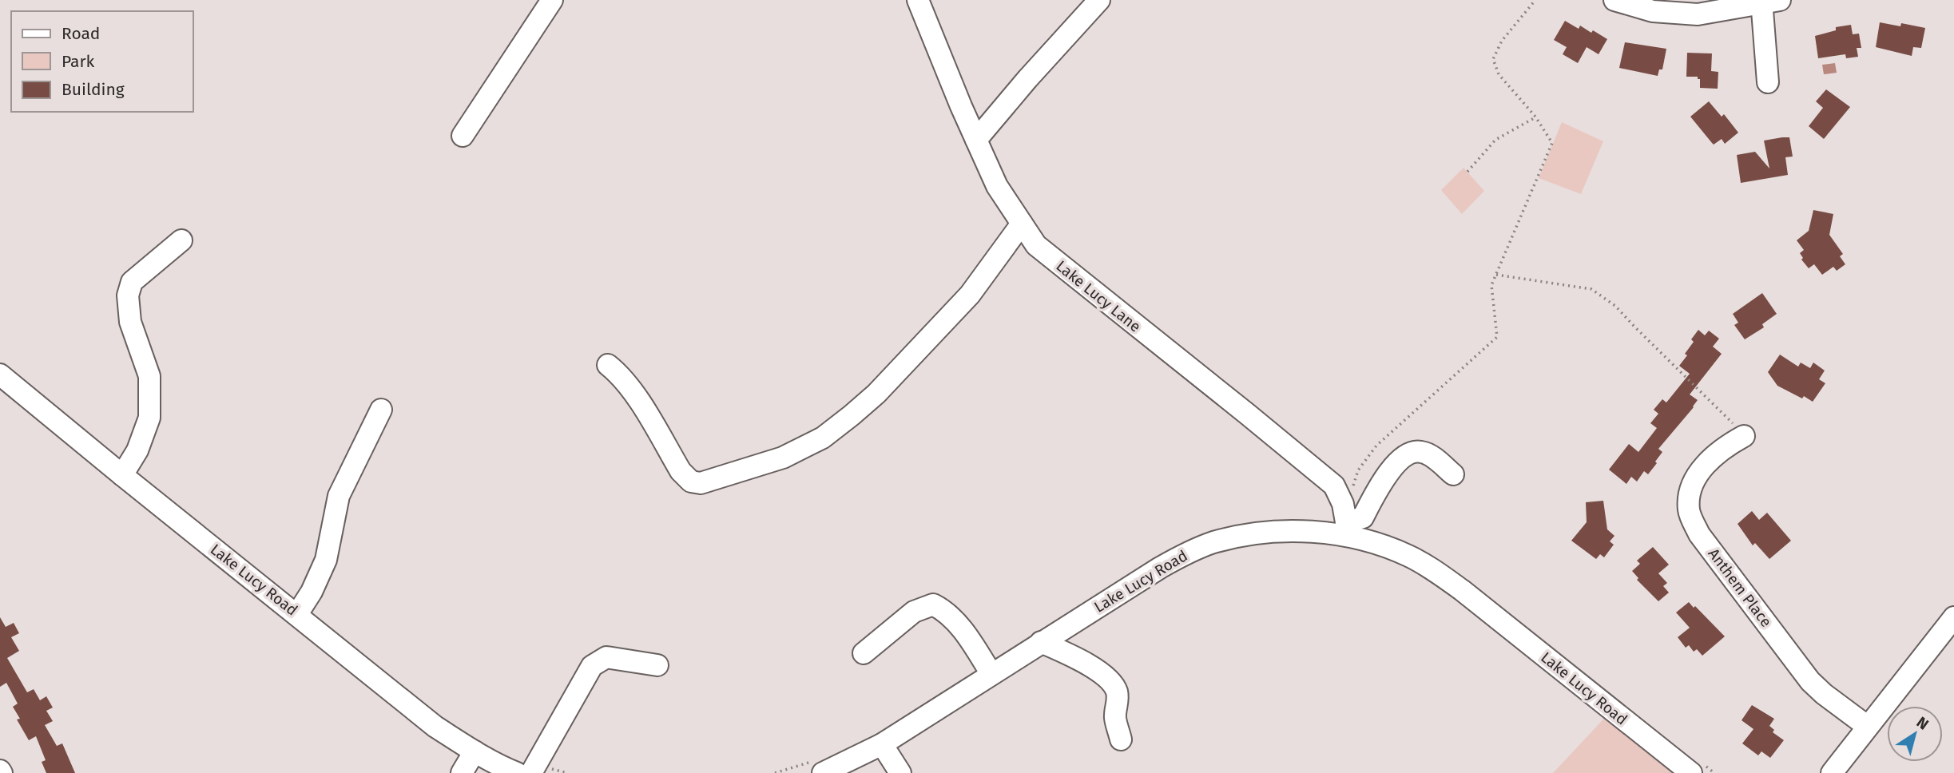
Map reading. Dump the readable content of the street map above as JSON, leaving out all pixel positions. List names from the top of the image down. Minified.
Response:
{"streets":{"street":["Lake Lucy Lane","Lake Lucy Road","Anthem Place"]},"crossings":[["Lake Lucy Lane","Lake Lucy Road"]],"legend":["Road","Park","Building"],"north":"top right"}
